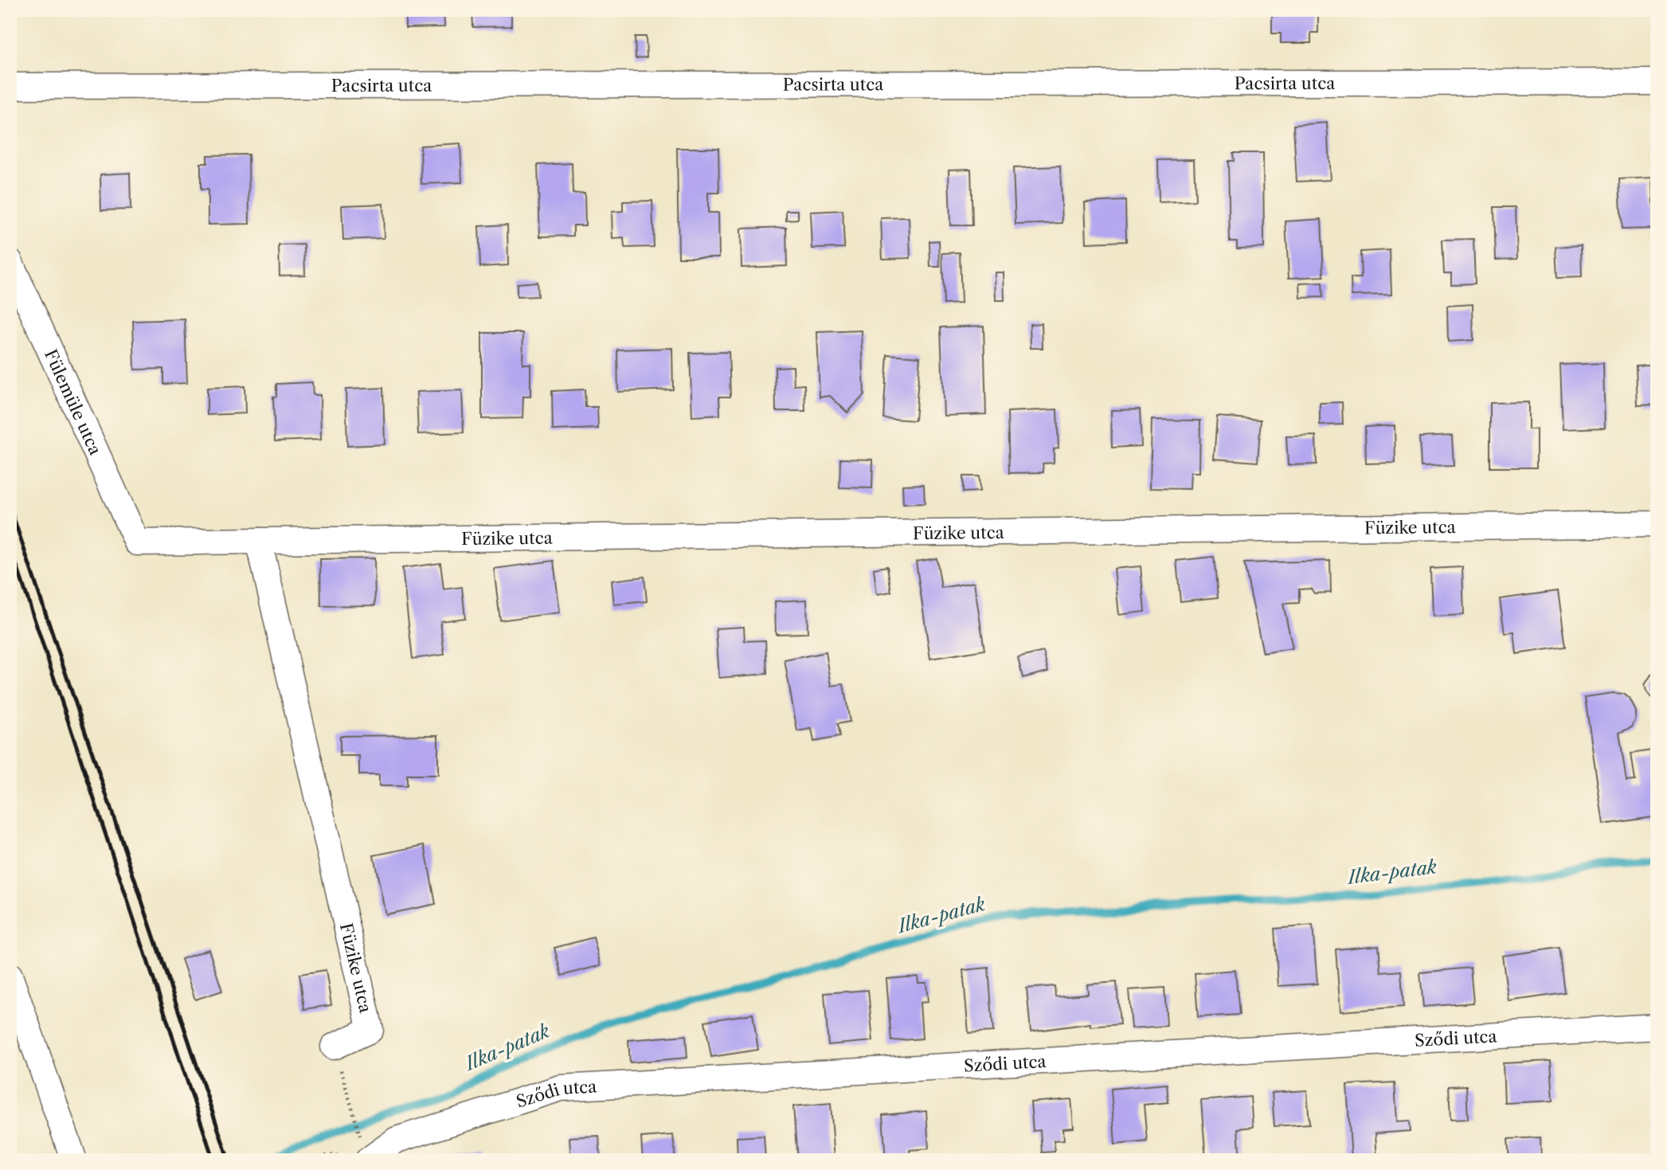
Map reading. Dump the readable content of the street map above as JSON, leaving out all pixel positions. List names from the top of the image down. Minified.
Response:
{"streets":{"street":["Pacsirta utca","Fülemüle utca","Füzike utca","Sződi utca"]},"crossings":[["Fülemüle utca","Füzike utca"]],"water":["Ilka-patak"]}
